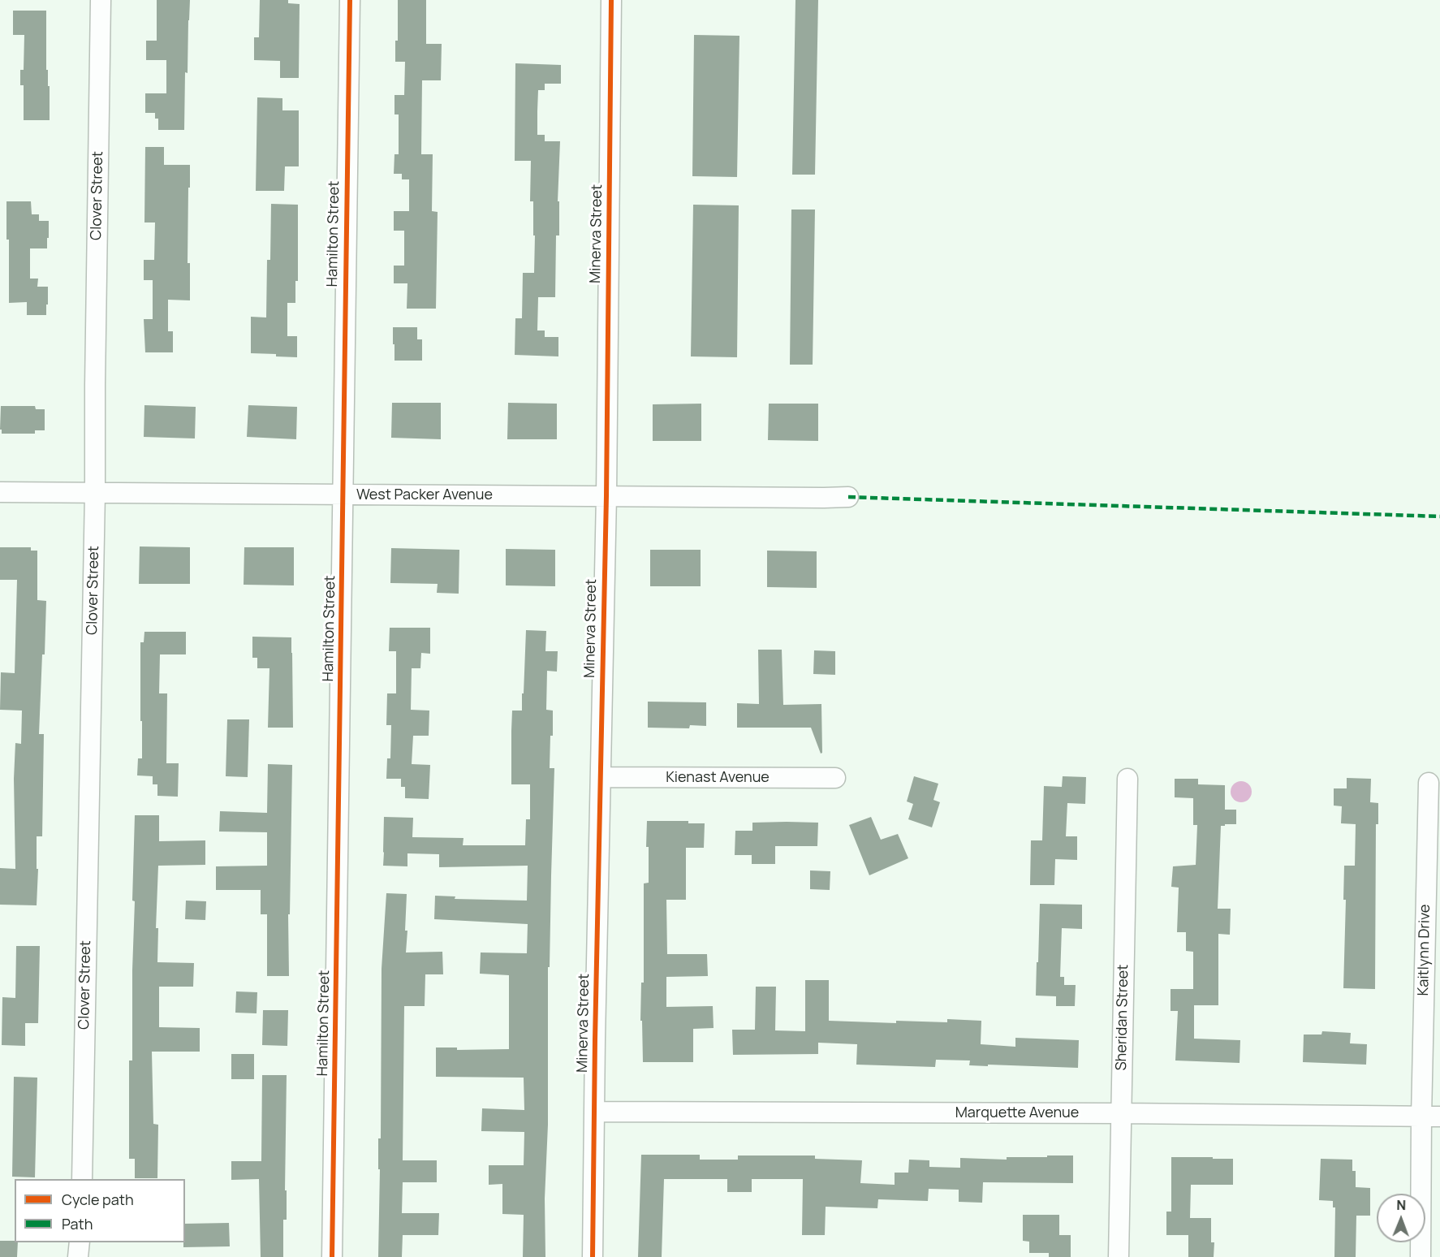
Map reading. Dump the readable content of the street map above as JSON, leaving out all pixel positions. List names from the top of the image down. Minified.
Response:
{"streets":{"street":["Clover Street","Hamilton Street","Minerva Street","West Packer Avenue","Kienast Avenue","Kaitlynn Drive","Sheridan Street","Marquette Avenue"]},"crossings":[["Clover Street","West Packer Avenue"],["Hamilton Street","West Packer Avenue"],["Minerva Street","West Packer Avenue"],["Minerva Street","Kienast Avenue"],["Minerva Street","Marquette Avenue"],["Kaitlynn Drive","Marquette Avenue"],["Sheridan Street","Marquette Avenue"]],"legend":["Cycle path","Path"],"north":"top"}
